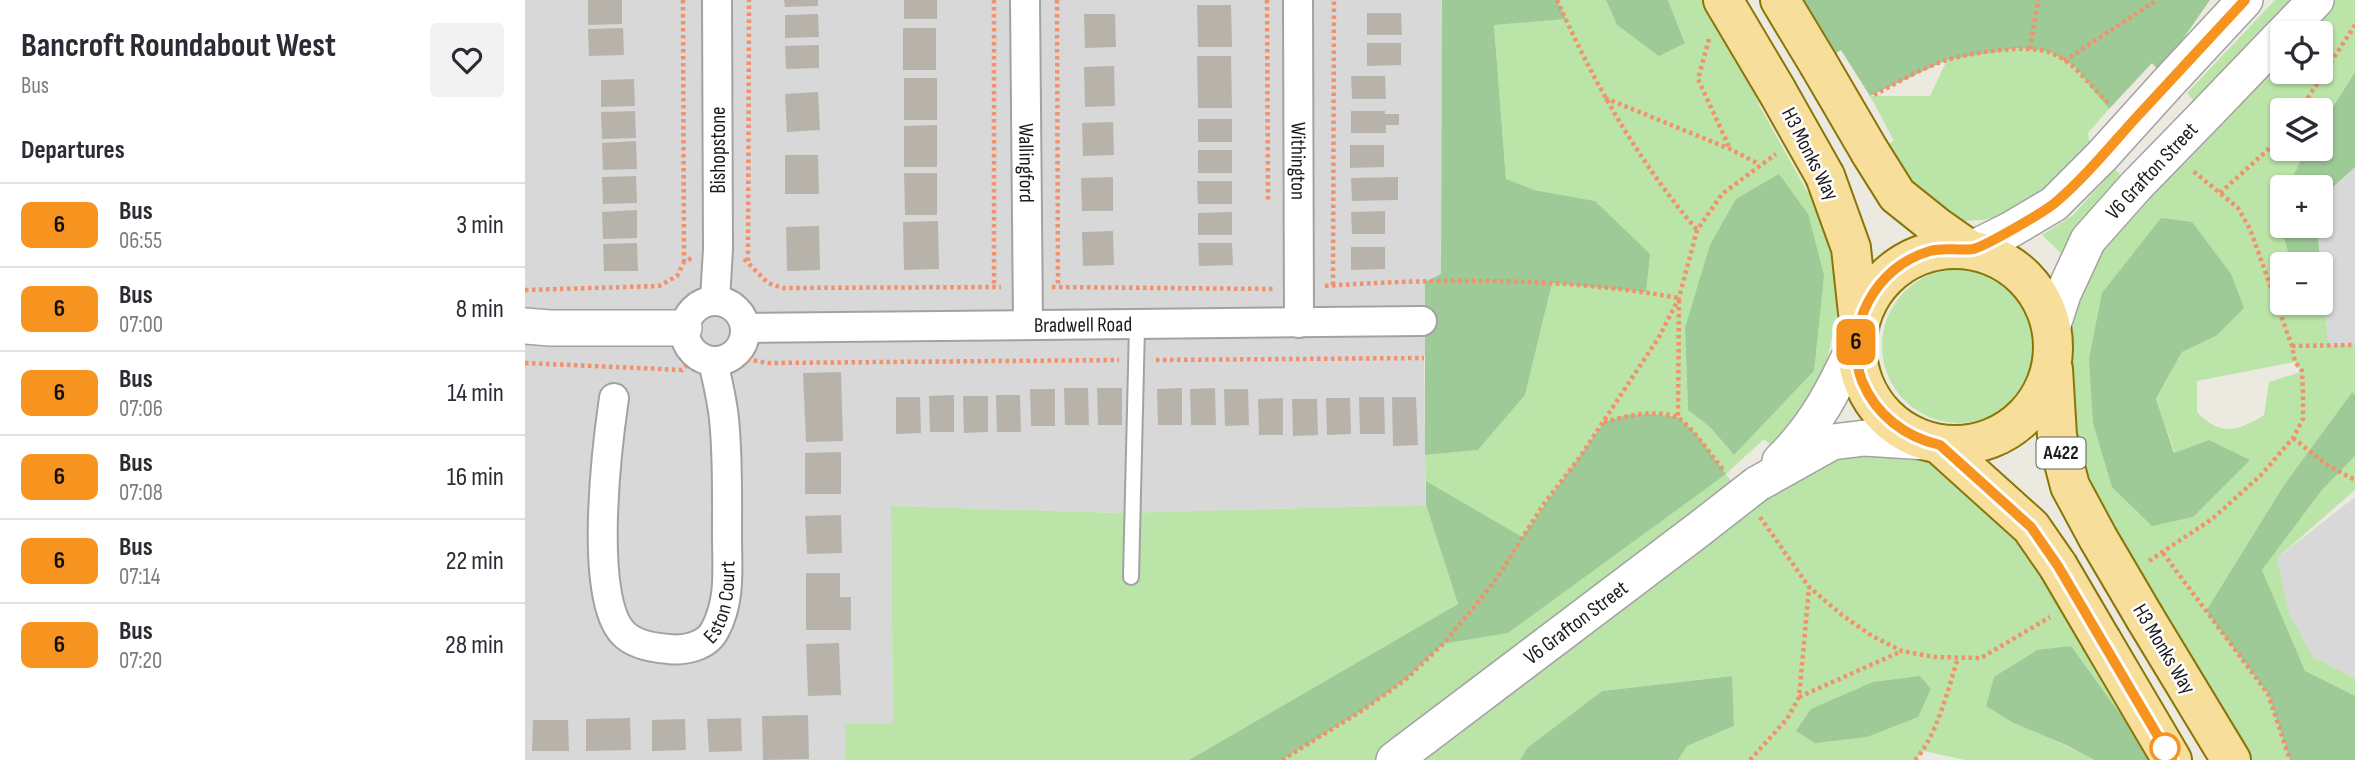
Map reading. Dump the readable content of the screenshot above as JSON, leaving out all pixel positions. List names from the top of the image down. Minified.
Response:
{"streets":{"main road":["H3 Monks Way","A422"],"street":["Bishopstone","Withington","Wallingford","V6 Grafton Street","Bradwell Road","Eston Court"]},"crossings":[["Bishopstone","Bradwell Road"],["Bishopstone","Eston Court"],["H3 Monks Way","V6 Grafton Street"],["H3 Monks Way","A422"],["Withington","Bradwell Road"],["Wallingford","Bradwell Road"],["V6 Grafton Street","A422"],["Bradwell Road","Eston Court"]],"lines":["bus line 6"],"page":{"heading":[["Bancroft Roundabout West","Bus"],"Departures"],"on_map":"6","map_buttons":["+","−"],"list":[{"mark":"6","name":"Bus","note":"06:55","value":"3 min"},{"mark":"6","name":"Bus","note":"07:00","value":"8 min"},{"mark":"6","name":"Bus","note":"07:06","value":"14 min"},{"mark":"6","name":"Bus","note":"07:08","value":"16 min"},{"mark":"6","name":"Bus","note":"07:14","value":"22 min"},{"mark":"6","name":"Bus","note":"07:20","value":"28 min"}]}}
